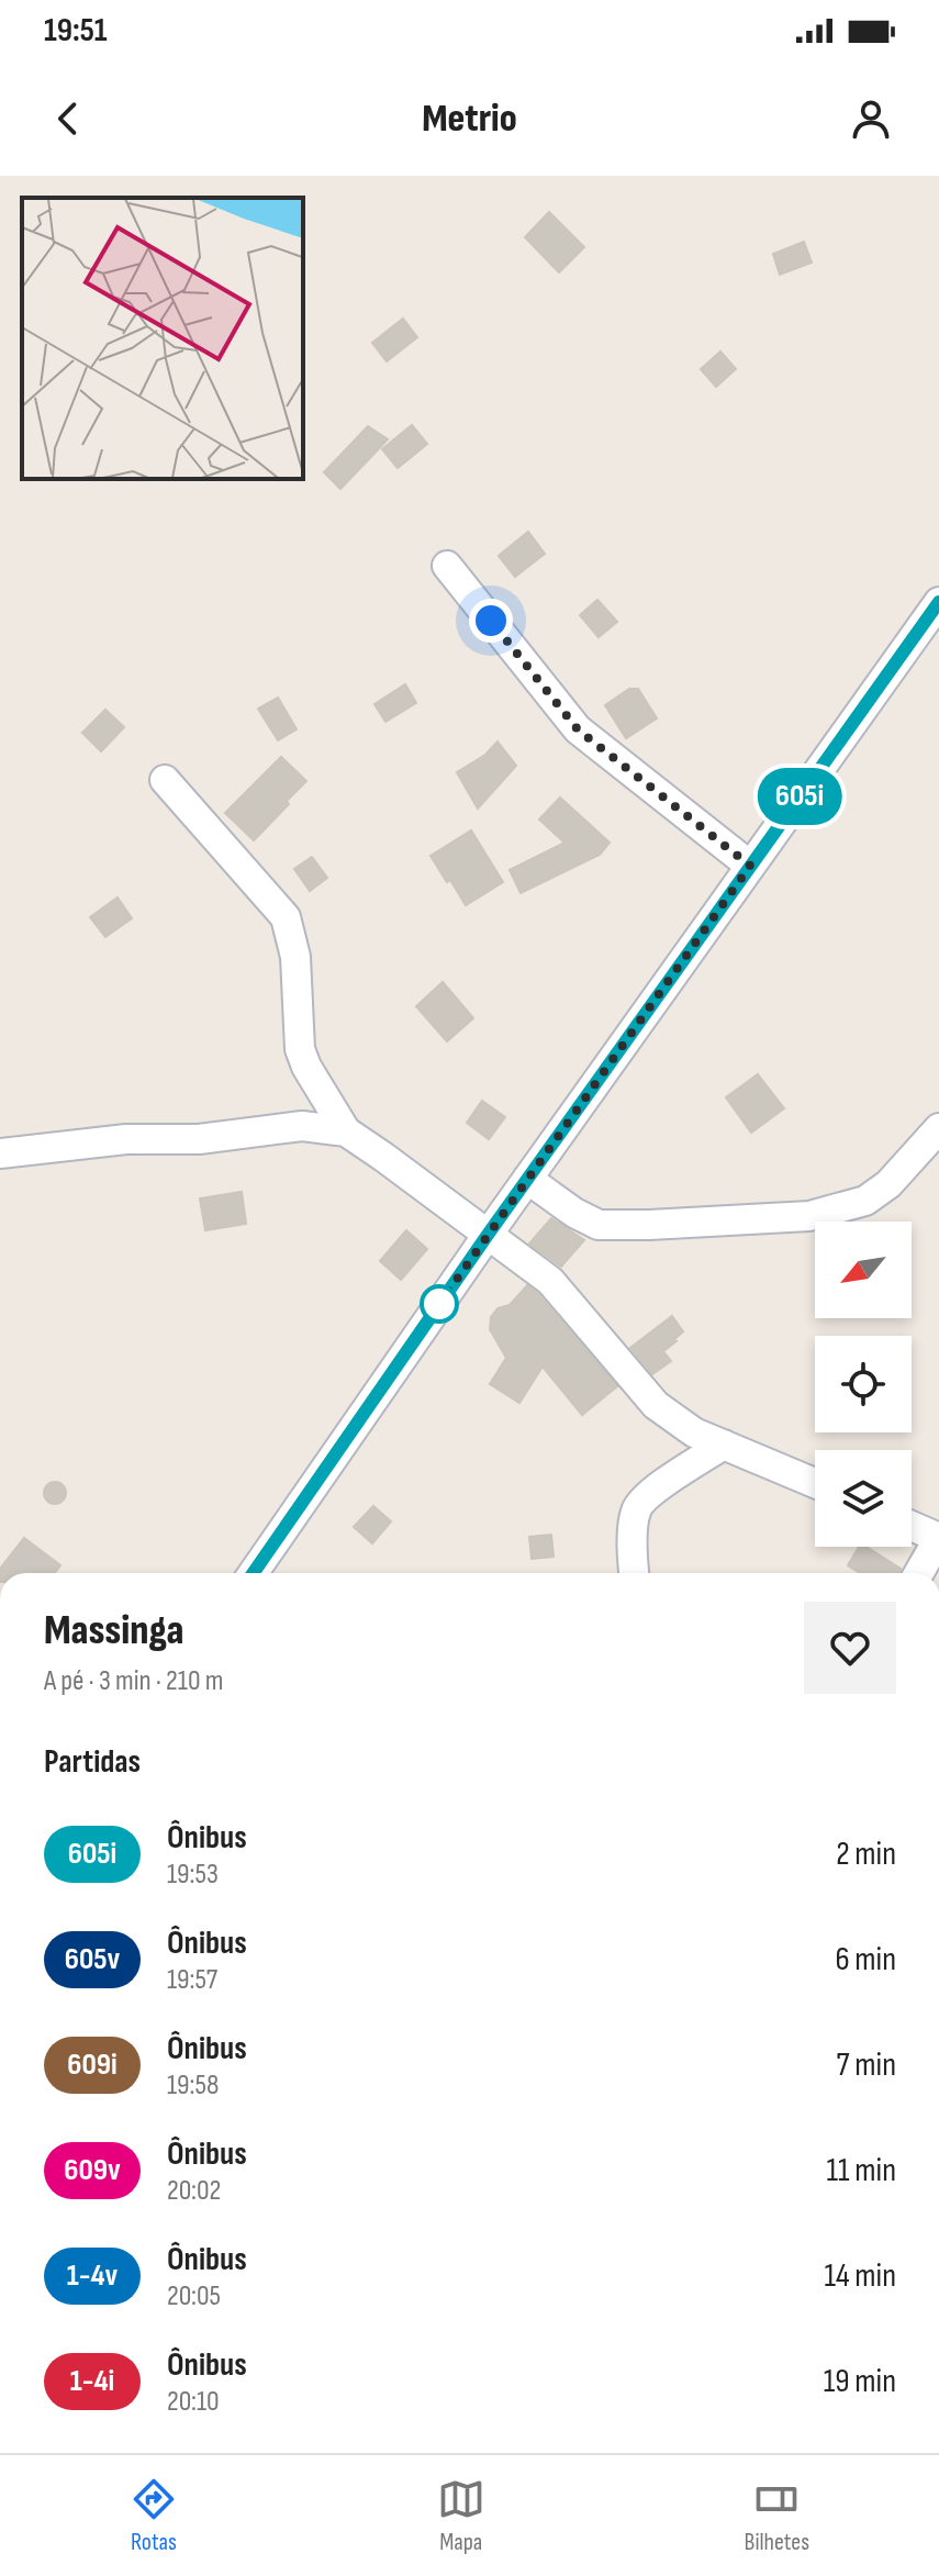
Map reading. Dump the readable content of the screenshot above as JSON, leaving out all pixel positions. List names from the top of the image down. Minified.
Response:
{"lines":["bus line 605i"],"north":"bottom left","page":{"status":"19:51","header":"Metrio","on_map":"605i","heading":[["Massinga","A pé · 3 min · 210 m"],"Partidas"],"list":[{"mark":"605i","name":"Ônibus","note":"19:53","value":"2 min"},{"mark":"605v","name":"Ônibus","note":"19:57","value":"6 min"},{"mark":"609i","name":"Ônibus","note":"19:58","value":"7 min"},{"mark":"609v","name":"Ônibus","note":"20:02","value":"11 min"},{"mark":"1-4v","name":"Ônibus","note":"20:05","value":"14 min"},{"mark":"1-4i","name":"Ônibus","note":"20:10","value":"19 min"}],"tabs":["Rotas","Mapa","Bilhetes"]}}
